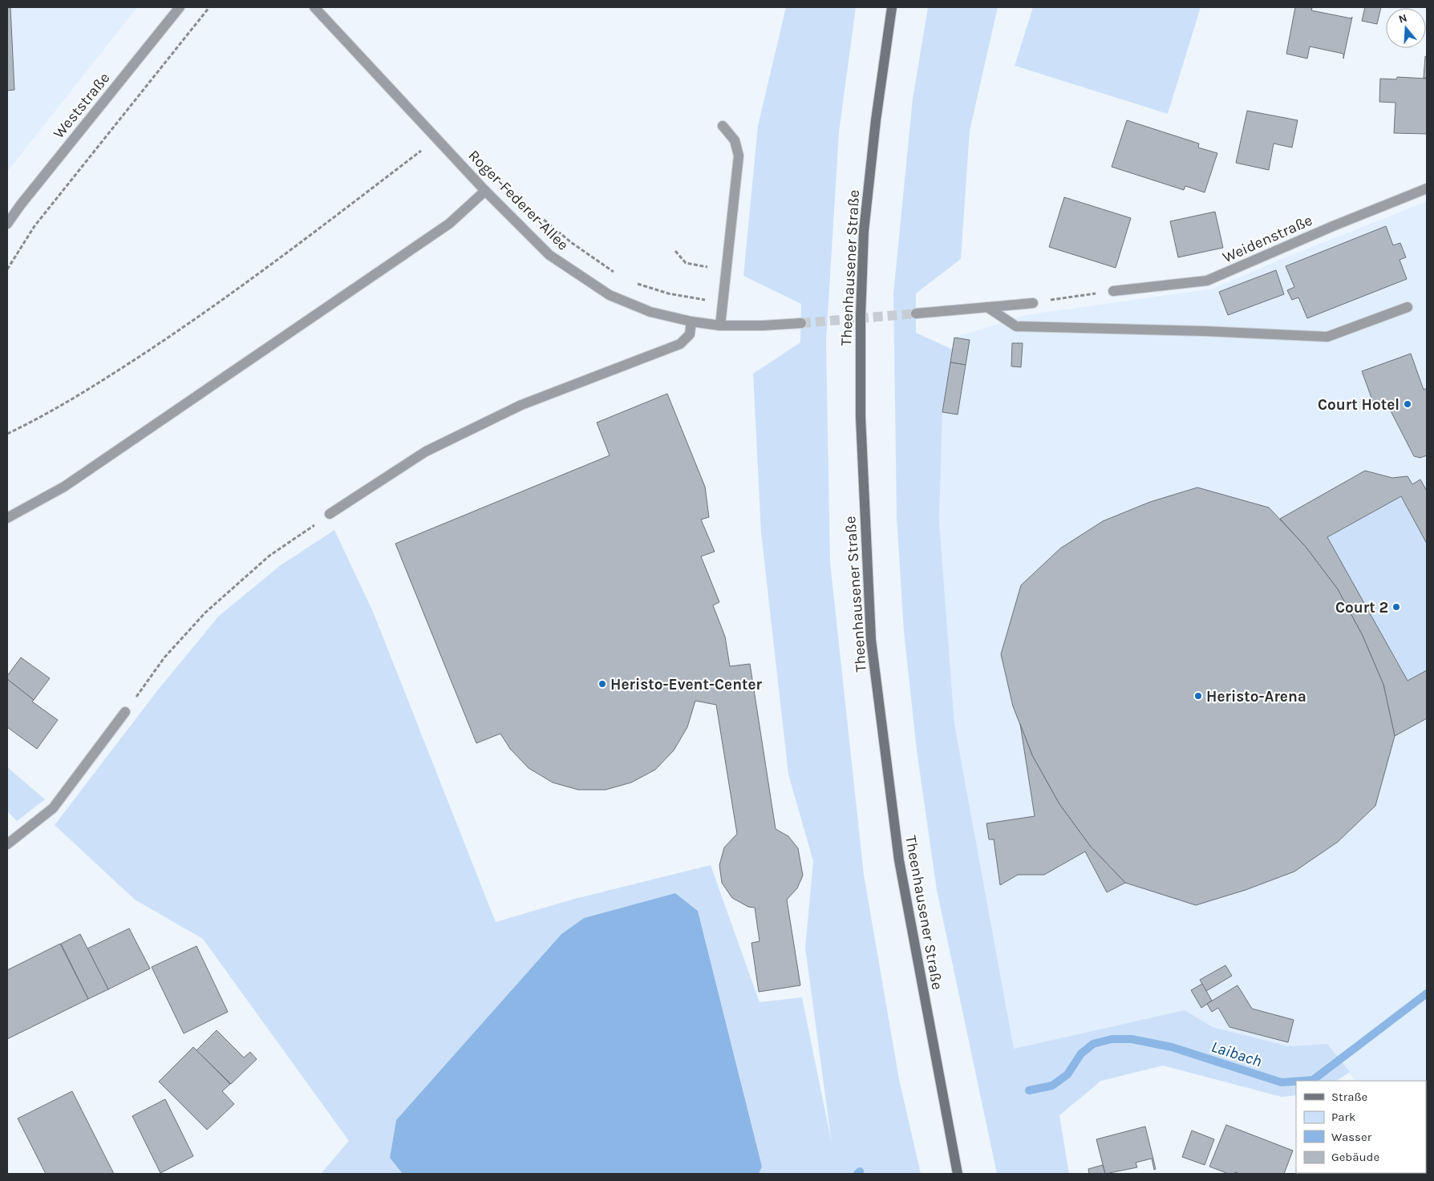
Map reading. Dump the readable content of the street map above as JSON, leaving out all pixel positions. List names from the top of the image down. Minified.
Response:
{"streets":{"main road":["Theenhausener Straße"],"street":["Weststraße","Roger-Federer-Allee","Weidenstraße"]},"water":["Laibach"],"places":["Court Hotel","Court 2","Heristo-Event-Center","Heristo-Arena"],"legend":["Straße","Park","Wasser","Gebäude"],"north":"top"}
